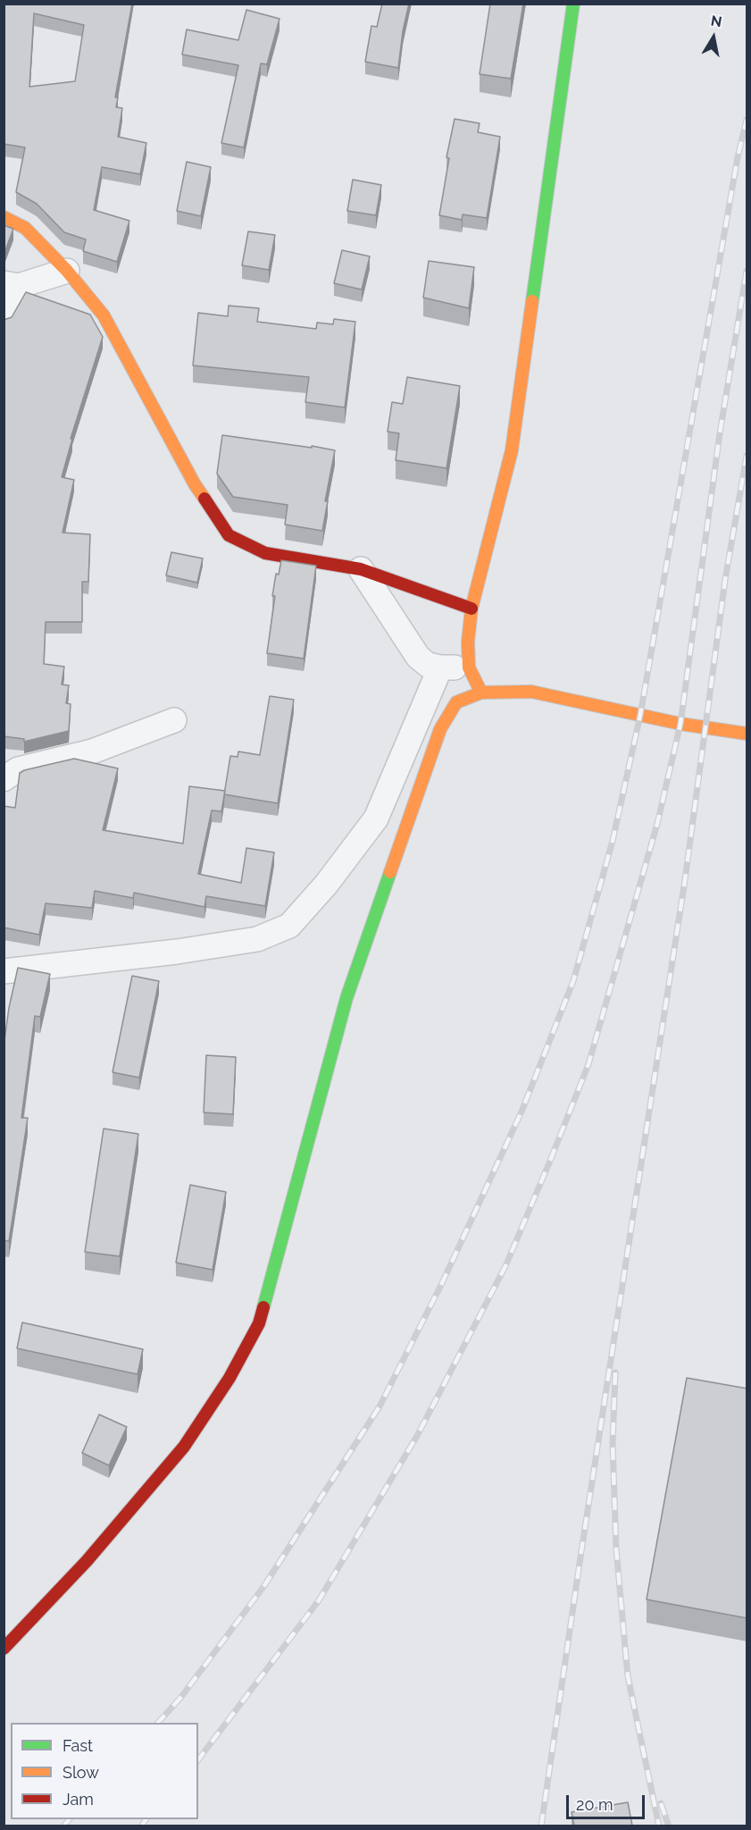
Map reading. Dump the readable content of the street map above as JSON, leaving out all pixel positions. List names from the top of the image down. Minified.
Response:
{"legend":["Fast","Slow","Jam"],"scale_bar":"20 m","north":"top"}
